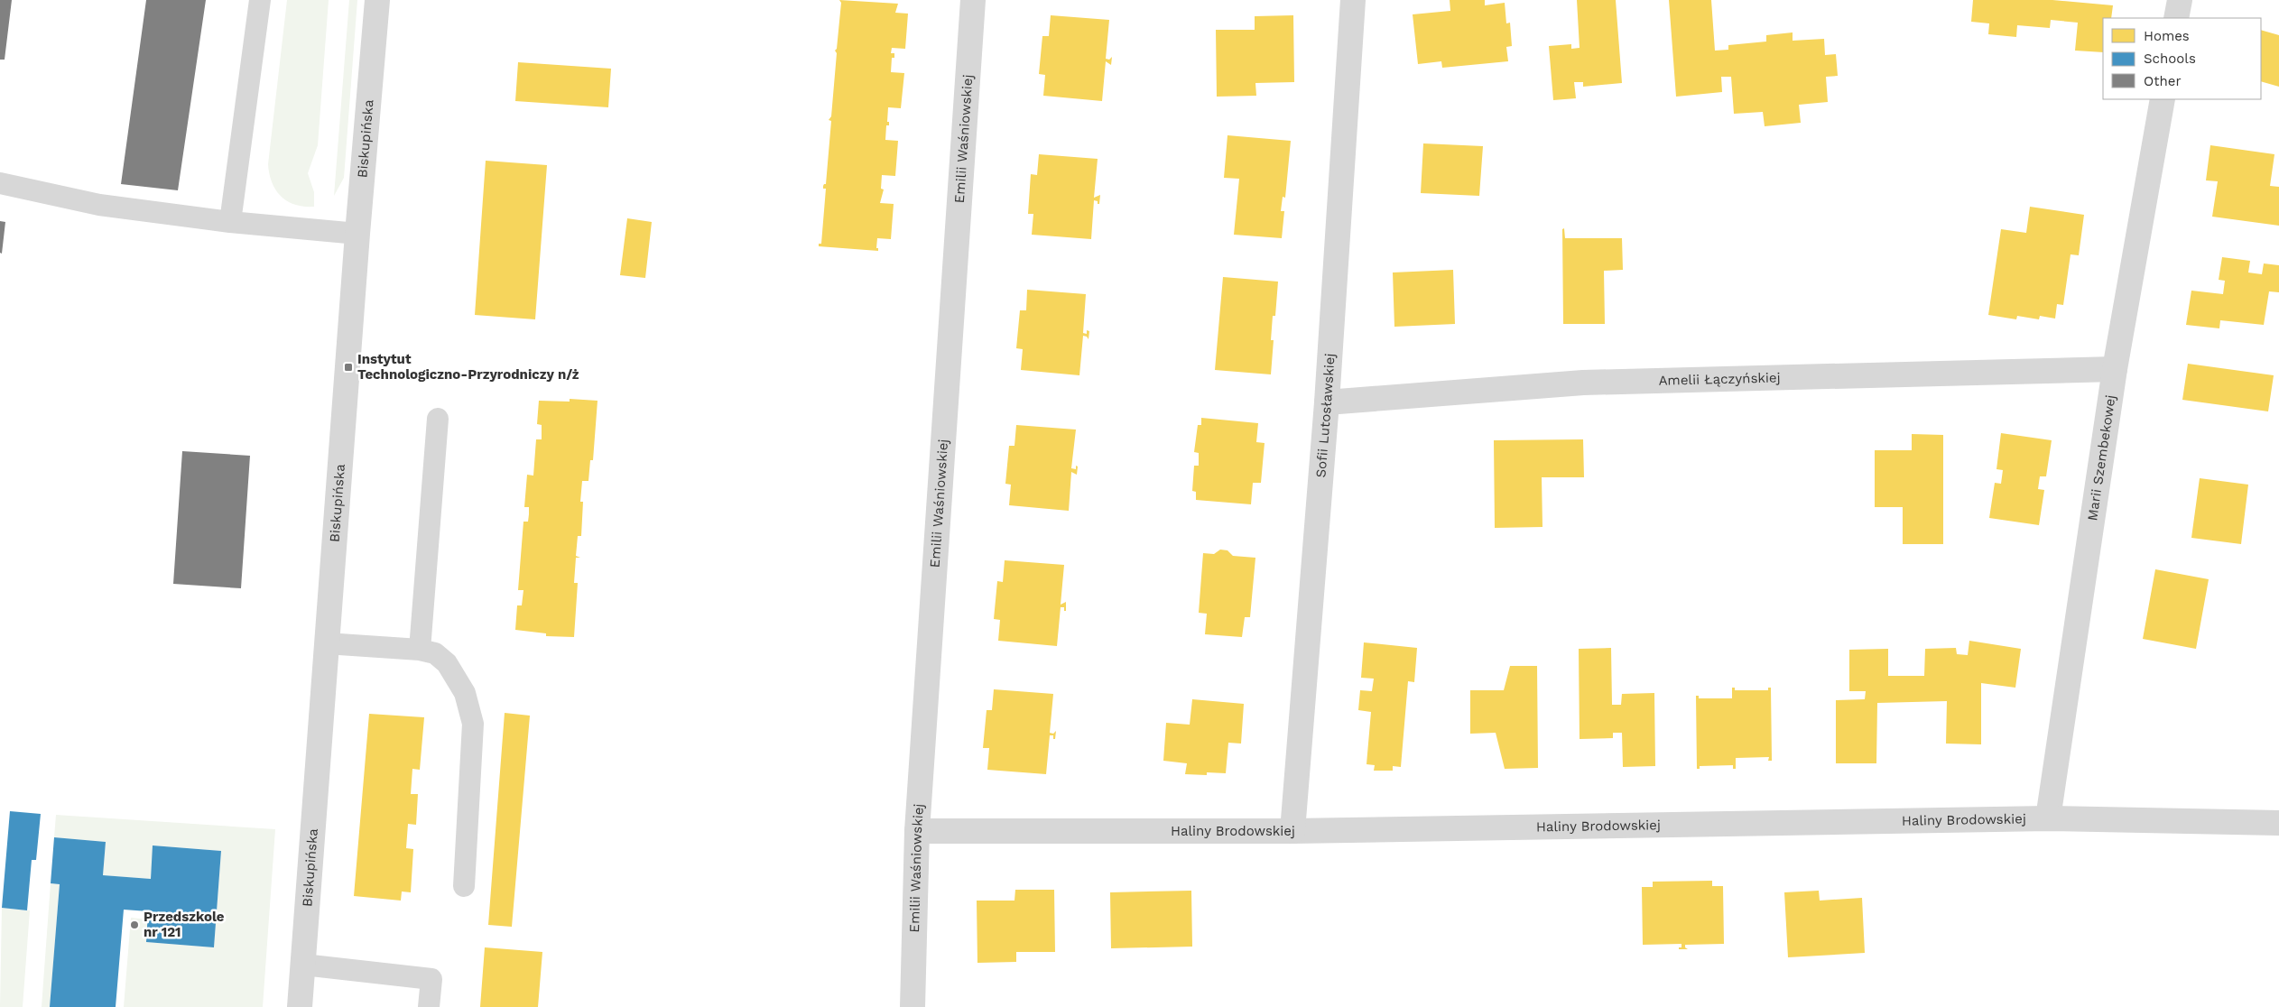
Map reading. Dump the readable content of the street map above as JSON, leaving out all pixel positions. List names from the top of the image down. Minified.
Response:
{"streets":{"street":["Biskupińska","Emilii Waśniowskiej","Amelii Łączyńskiej","Sofii Lutosławskiej","Marii Szembekowej","Haliny Brodowskiej"]},"crossings":[["Emilii Waśniowskiej","Haliny Brodowskiej"],["Amelii Łączyńskiej","Sofii Lutosławskiej"],["Amelii Łączyńskiej","Marii Szembekowej"],["Sofii Lutosławskiej","Haliny Brodowskiej"],["Marii Szembekowej","Haliny Brodowskiej"]],"places":{"transit":["Instytut Technologiczno-Przyrodniczy n/ż"],"other":["Przedszkole nr 121"]},"legend":["Homes","Schools","Other"]}
